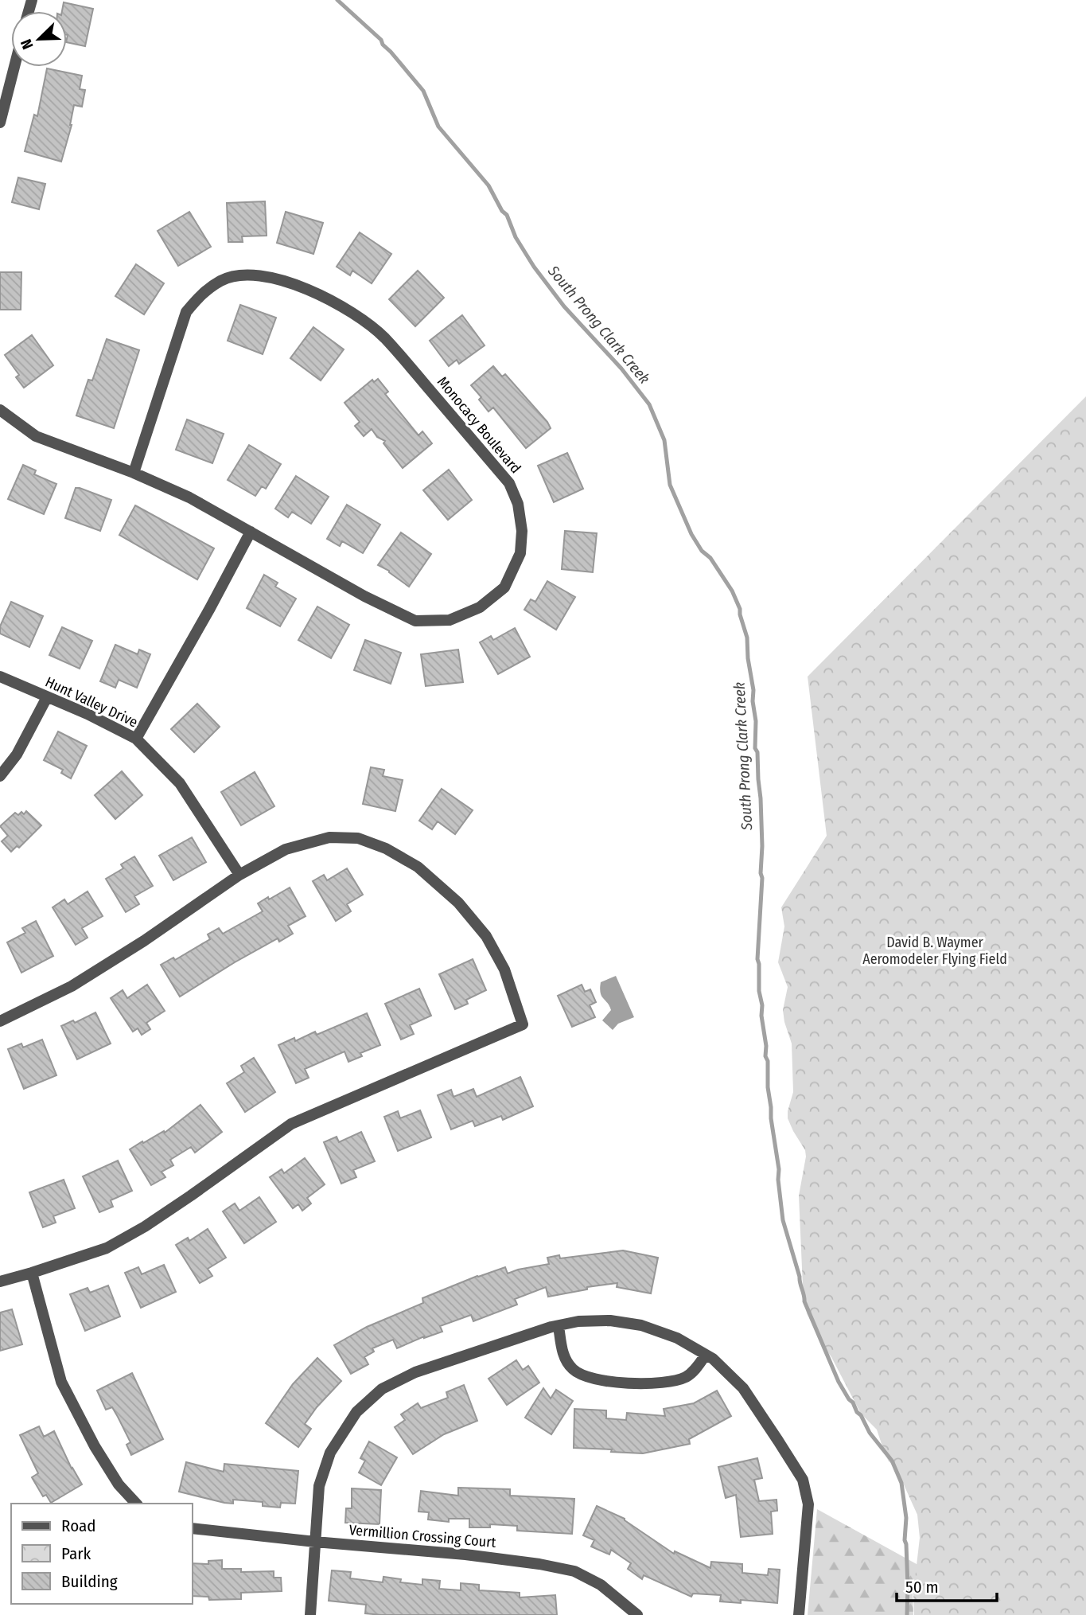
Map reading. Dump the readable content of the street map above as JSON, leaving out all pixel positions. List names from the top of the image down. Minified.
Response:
{"streets":{"street":["Monocacy Boulevard","Hunt Valley Drive","Vermillion Crossing Court"]},"water":["South Prong Clark Creek"],"parks":["David B. Waymer Aeromodeler Flying Field"],"legend":["Road","Park","Building"],"scale_bar":"50 m","north":"bottom left"}
